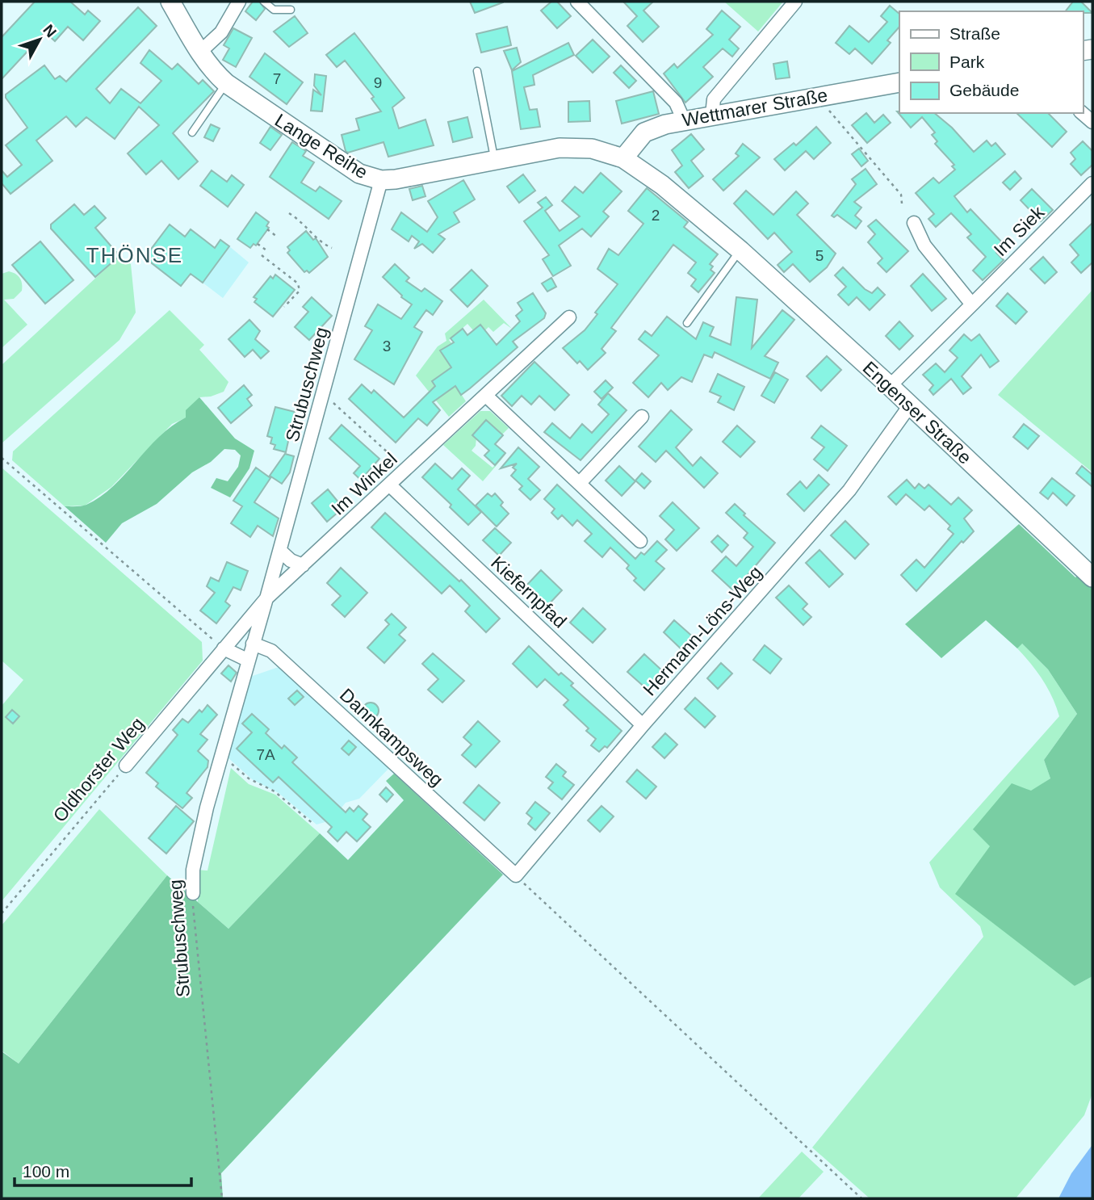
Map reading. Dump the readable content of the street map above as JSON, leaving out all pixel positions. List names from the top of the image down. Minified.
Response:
{"streets":{"street":["Wettmarer Straße","Lange Reihe","Im Siek","Strubuschweg","Engenser Straße","Im Winkel","Kiefernpfad","Hermann-Löns-Weg","Dannkampsweg","Oldhorster Weg"]},"crossings":[["Wettmarer Straße","Lange Reihe"],["Wettmarer Straße","Engenser Straße"],["Lange Reihe","Strubuschweg"],["Lange Reihe","Engenser Straße"],["Im Siek","Engenser Straße"],["Strubuschweg","Im Winkel"],["Strubuschweg","Dannkampsweg"],["Strubuschweg","Oldhorster Weg"],["Engenser Straße","Hermann-Löns-Weg"],["Im Winkel","Kiefernpfad"],["Kiefernpfad","Hermann-Löns-Weg"],["Hermann-Löns-Weg","Dannkampsweg"]],"districts":["THÖNSE"],"house_numbers":["7","9","2","5","3","7A"],"legend":["Straße","Park","Gebäude"],"scale_bar":"100 m","north":"top right"}
